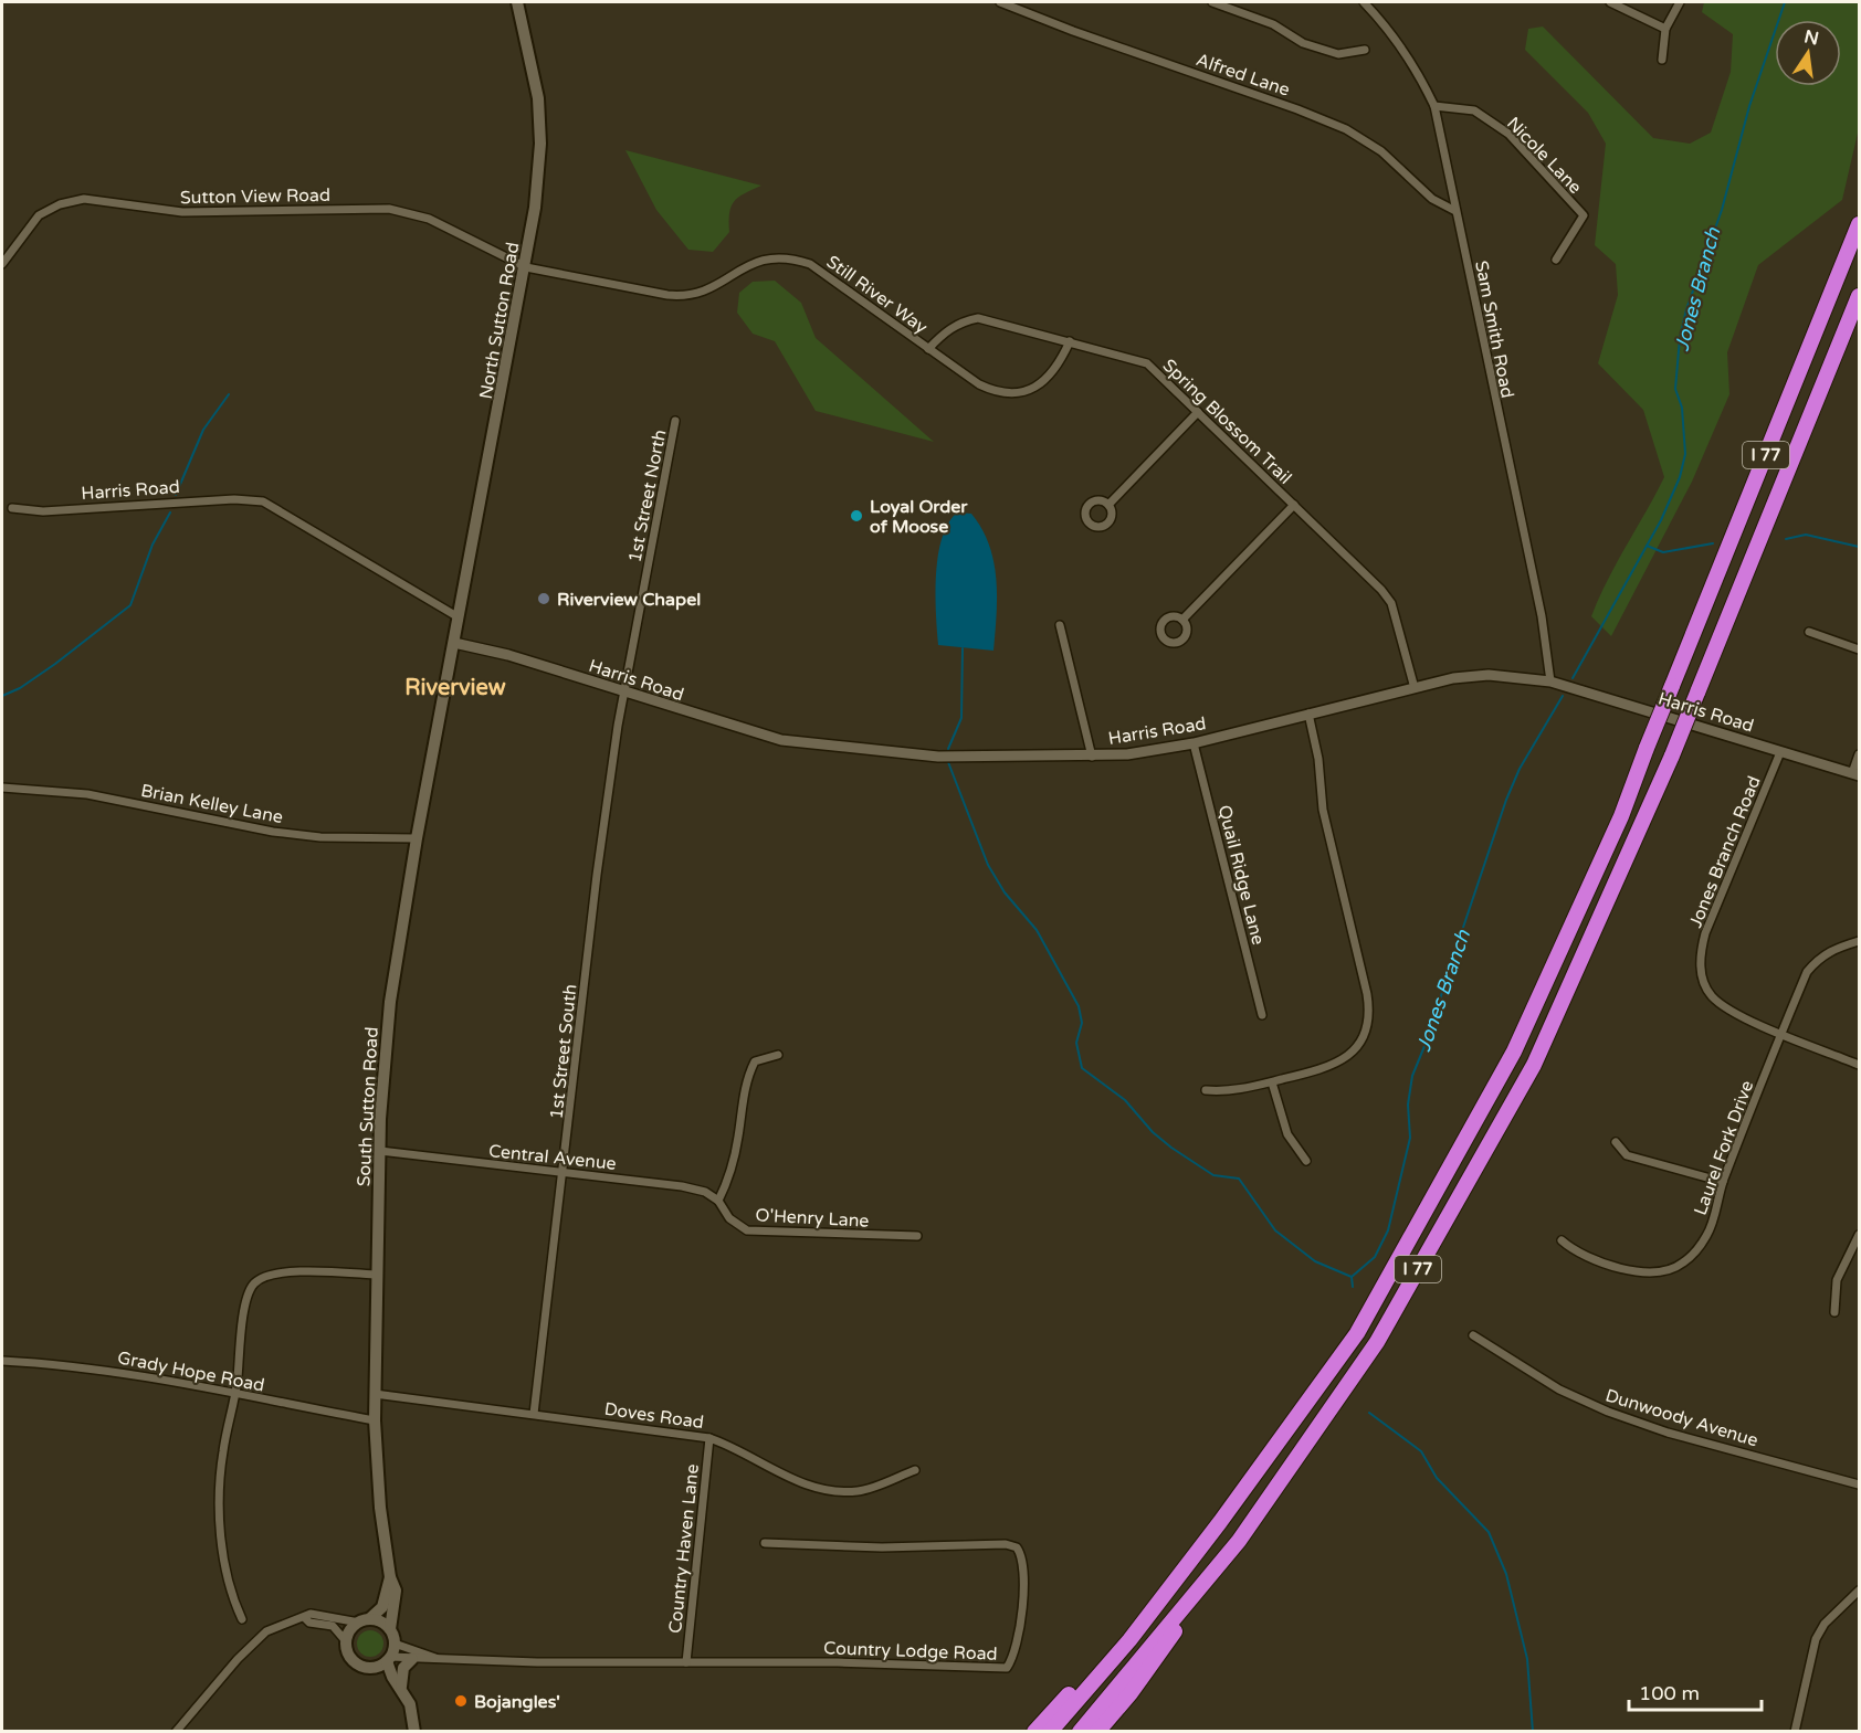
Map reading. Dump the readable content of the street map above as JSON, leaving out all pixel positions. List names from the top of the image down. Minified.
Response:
{"streets":{"highway":["I 77"],"main road":["North Sutton Road","South Sutton Road"],"street":["Alfred Lane","Nicole Lane","Sutton View Road","Still River Way","Sam Smith Road","Spring Blossom Trail","Harris Road","1st Street North","Brian Kelley Lane","Jones Branch Road","Quail Ridge Lane","1st Street South","Laurel Fork Drive","Central Avenue","O'Henry Lane","Grady Hope Road","Doves Road","Dunwoody Avenue","Country Haven Lane","Country Lodge Road"]},"crossings":[["Alfred Lane","Sam Smith Road"],["Nicole Lane","Sam Smith Road"],["Sutton View Road","Still River Way"],["Sutton View Road","North Sutton Road"],["Still River Way","North Sutton Road"],["Still River Way","Spring Blossom Trail"],["North Sutton Road","Harris Road"],["North Sutton Road","South Sutton Road"],["Sam Smith Road","Harris Road"],["Spring Blossom Trail","Harris Road"],["Harris Road","1st Street North"],["Harris Road","Jones Branch Road"],["Harris Road","Quail Ridge Lane"],["Harris Road","1st Street South"],["Harris Road","South Sutton Road"],["1st Street North","1st Street South"],["Brian Kelley Lane","South Sutton Road"],["Jones Branch Road","Laurel Fork Drive"],["1st Street South","Central Avenue"],["1st Street South","Doves Road"],["South Sutton Road","Central Avenue"],["South Sutton Road","Grady Hope Road"],["South Sutton Road","Doves Road"],["South Sutton Road","Country Lodge Road"],["Central Avenue","O'Henry Lane"],["Doves Road","Country Haven Lane"],["Country Haven Lane","Country Lodge Road"]],"districts":["Riverview"],"water":["Jones Branch"],"places":["Loyal Order of Moose","Riverview Chapel","Bojangles'"],"scale_bar":"100 m","north":"top"}
